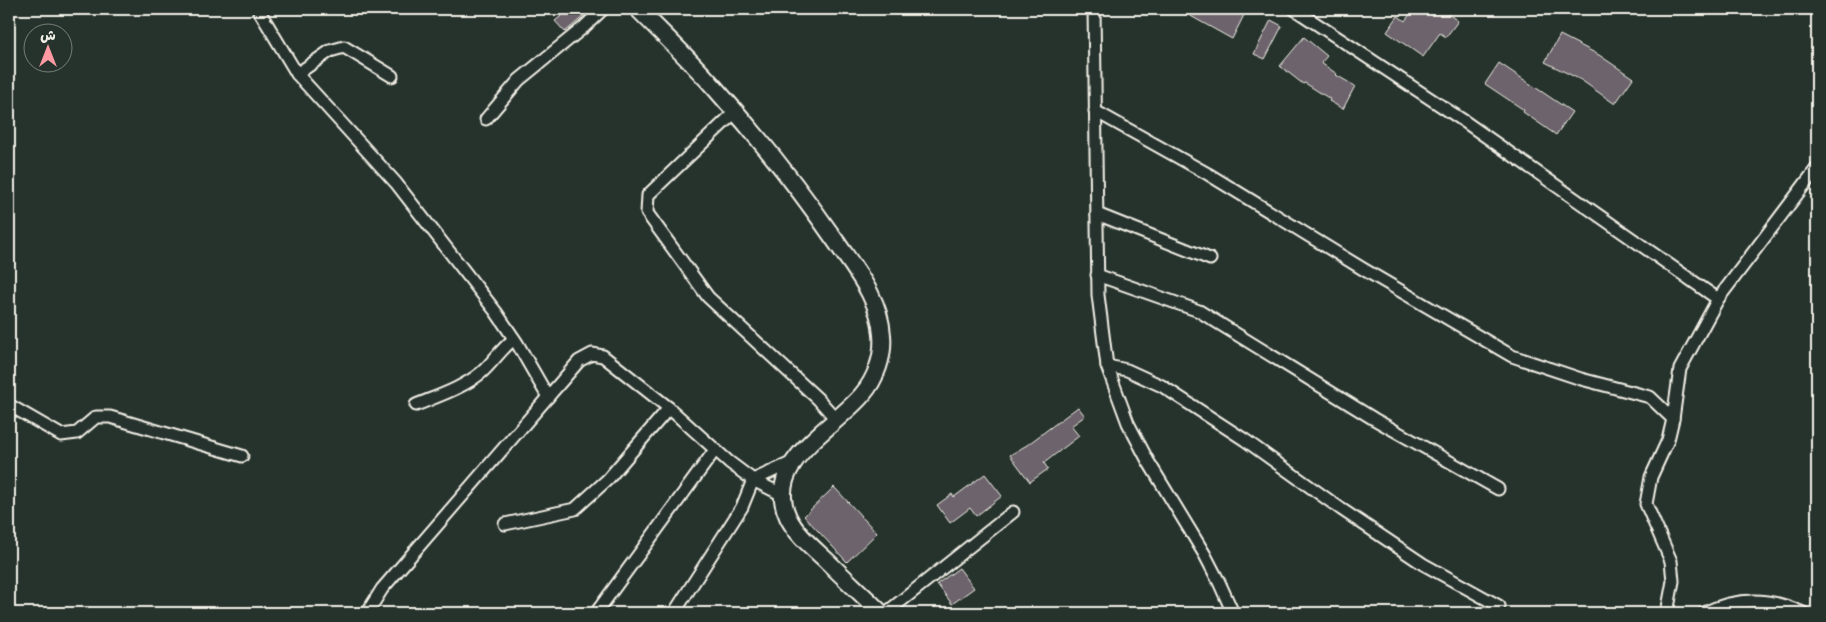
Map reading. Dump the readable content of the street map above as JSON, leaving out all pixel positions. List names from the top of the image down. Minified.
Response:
{"north":"top"}
